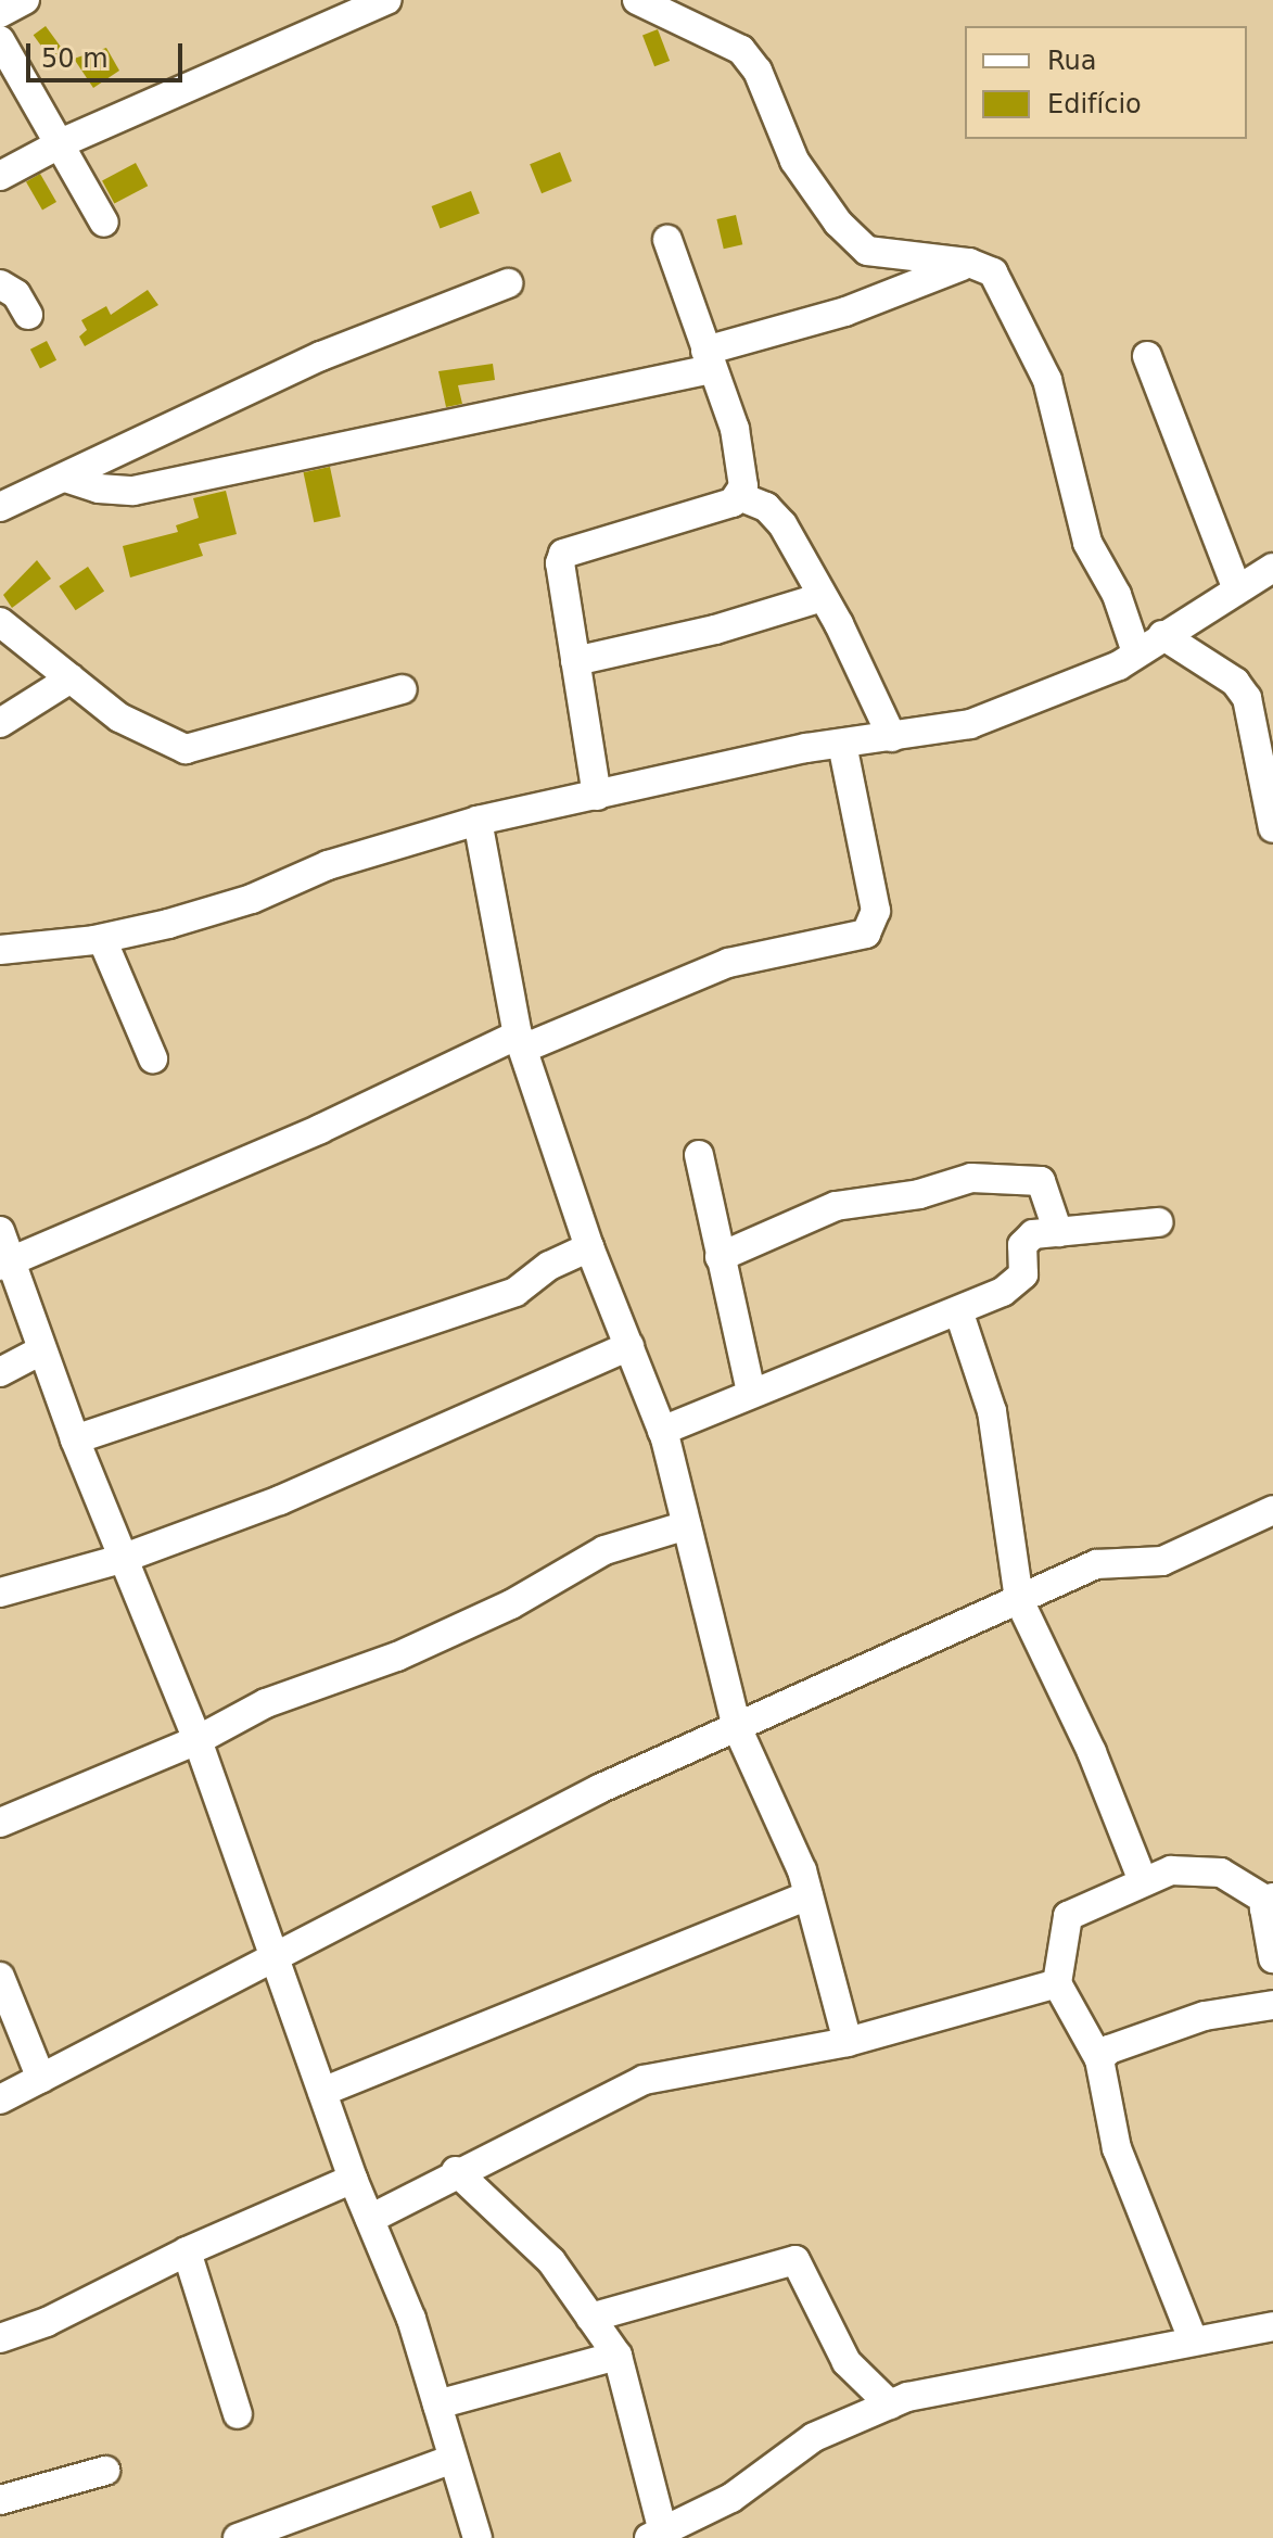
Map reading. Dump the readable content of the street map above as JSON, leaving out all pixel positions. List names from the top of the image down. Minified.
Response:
{"legend":["Rua","Edifício"],"scale_bar":"50 m"}
